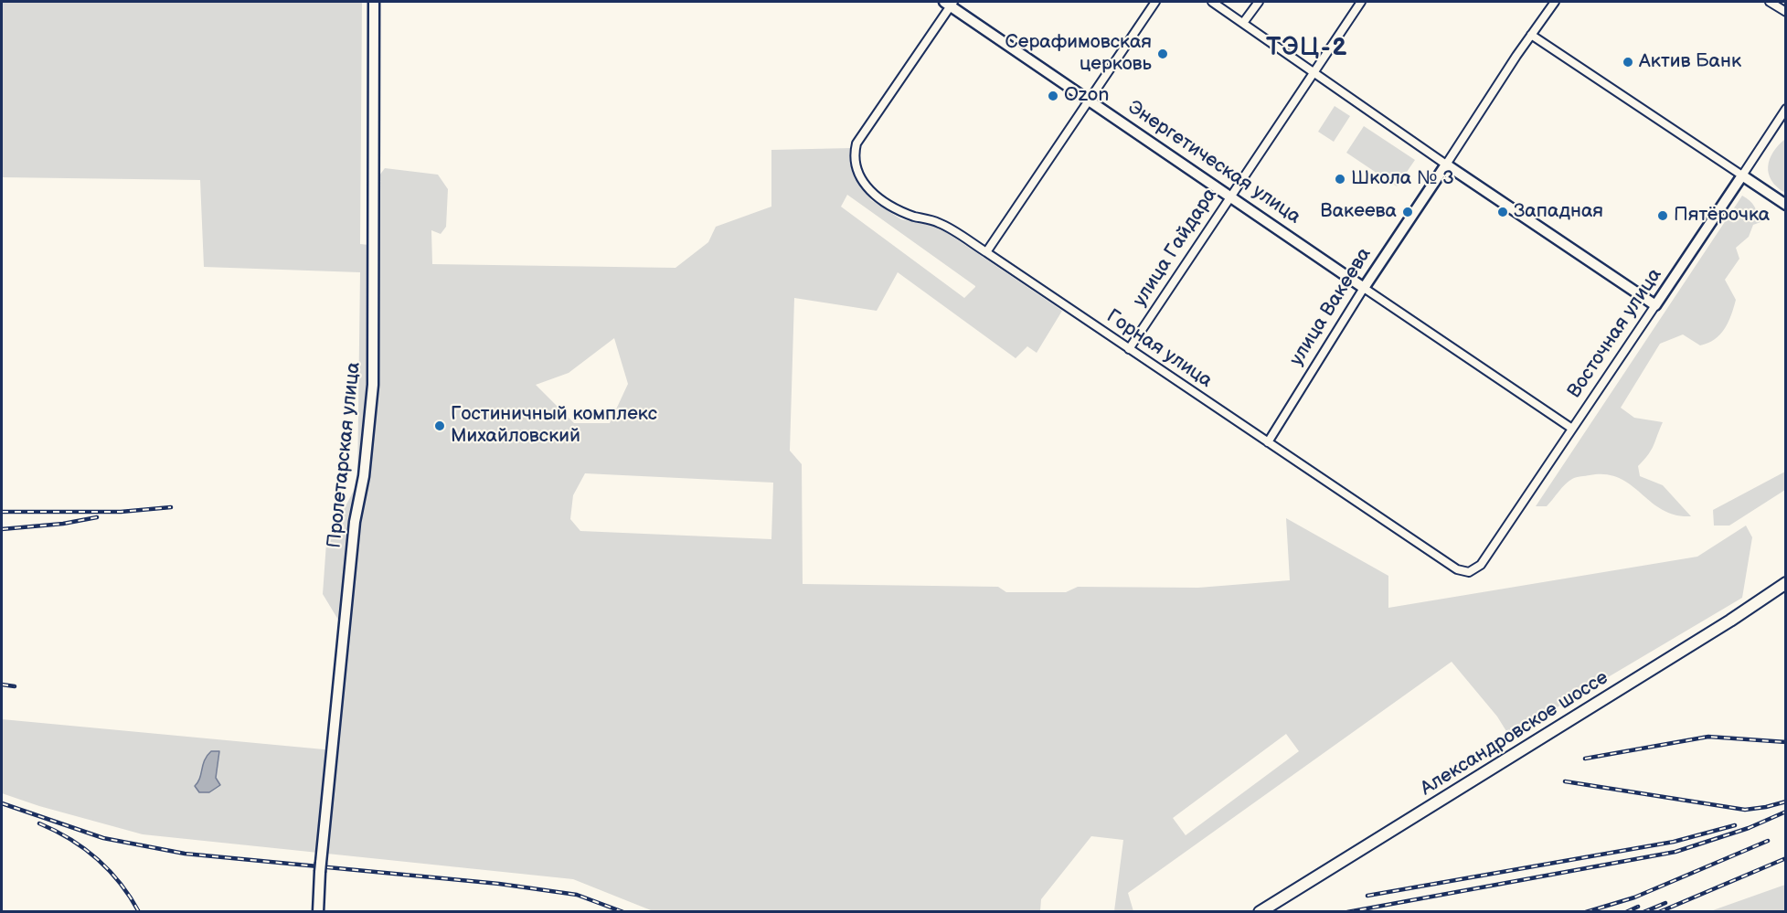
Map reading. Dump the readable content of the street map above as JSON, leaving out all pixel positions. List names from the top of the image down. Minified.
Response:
{"streets":{"main road":["Александровское шоссе"],"street":["Энергетическая улица","улица Гайдара","улица Вакеева","Восточная улица","Горная улица","Пролетарская улица"]},"crossings":[["Энергетическая улица","улица Гайдара"],["Энергетическая улица","улица Вакеева"],["Энергетическая улица","Восточная улица"],["Энергетическая улица","Горная улица"],["улица Гайдара","Горная улица"],["улица Вакеева","Горная улица"],["Восточная улица","Горная улица"]],"districts":["ТЭЦ-2"],"places":["Серафимовская церковь","Актив Банк","Ozon","Школа № 3","Вакеева","Западная","Пятёрочка","Гостиничный комплекс Михайловский"]}
